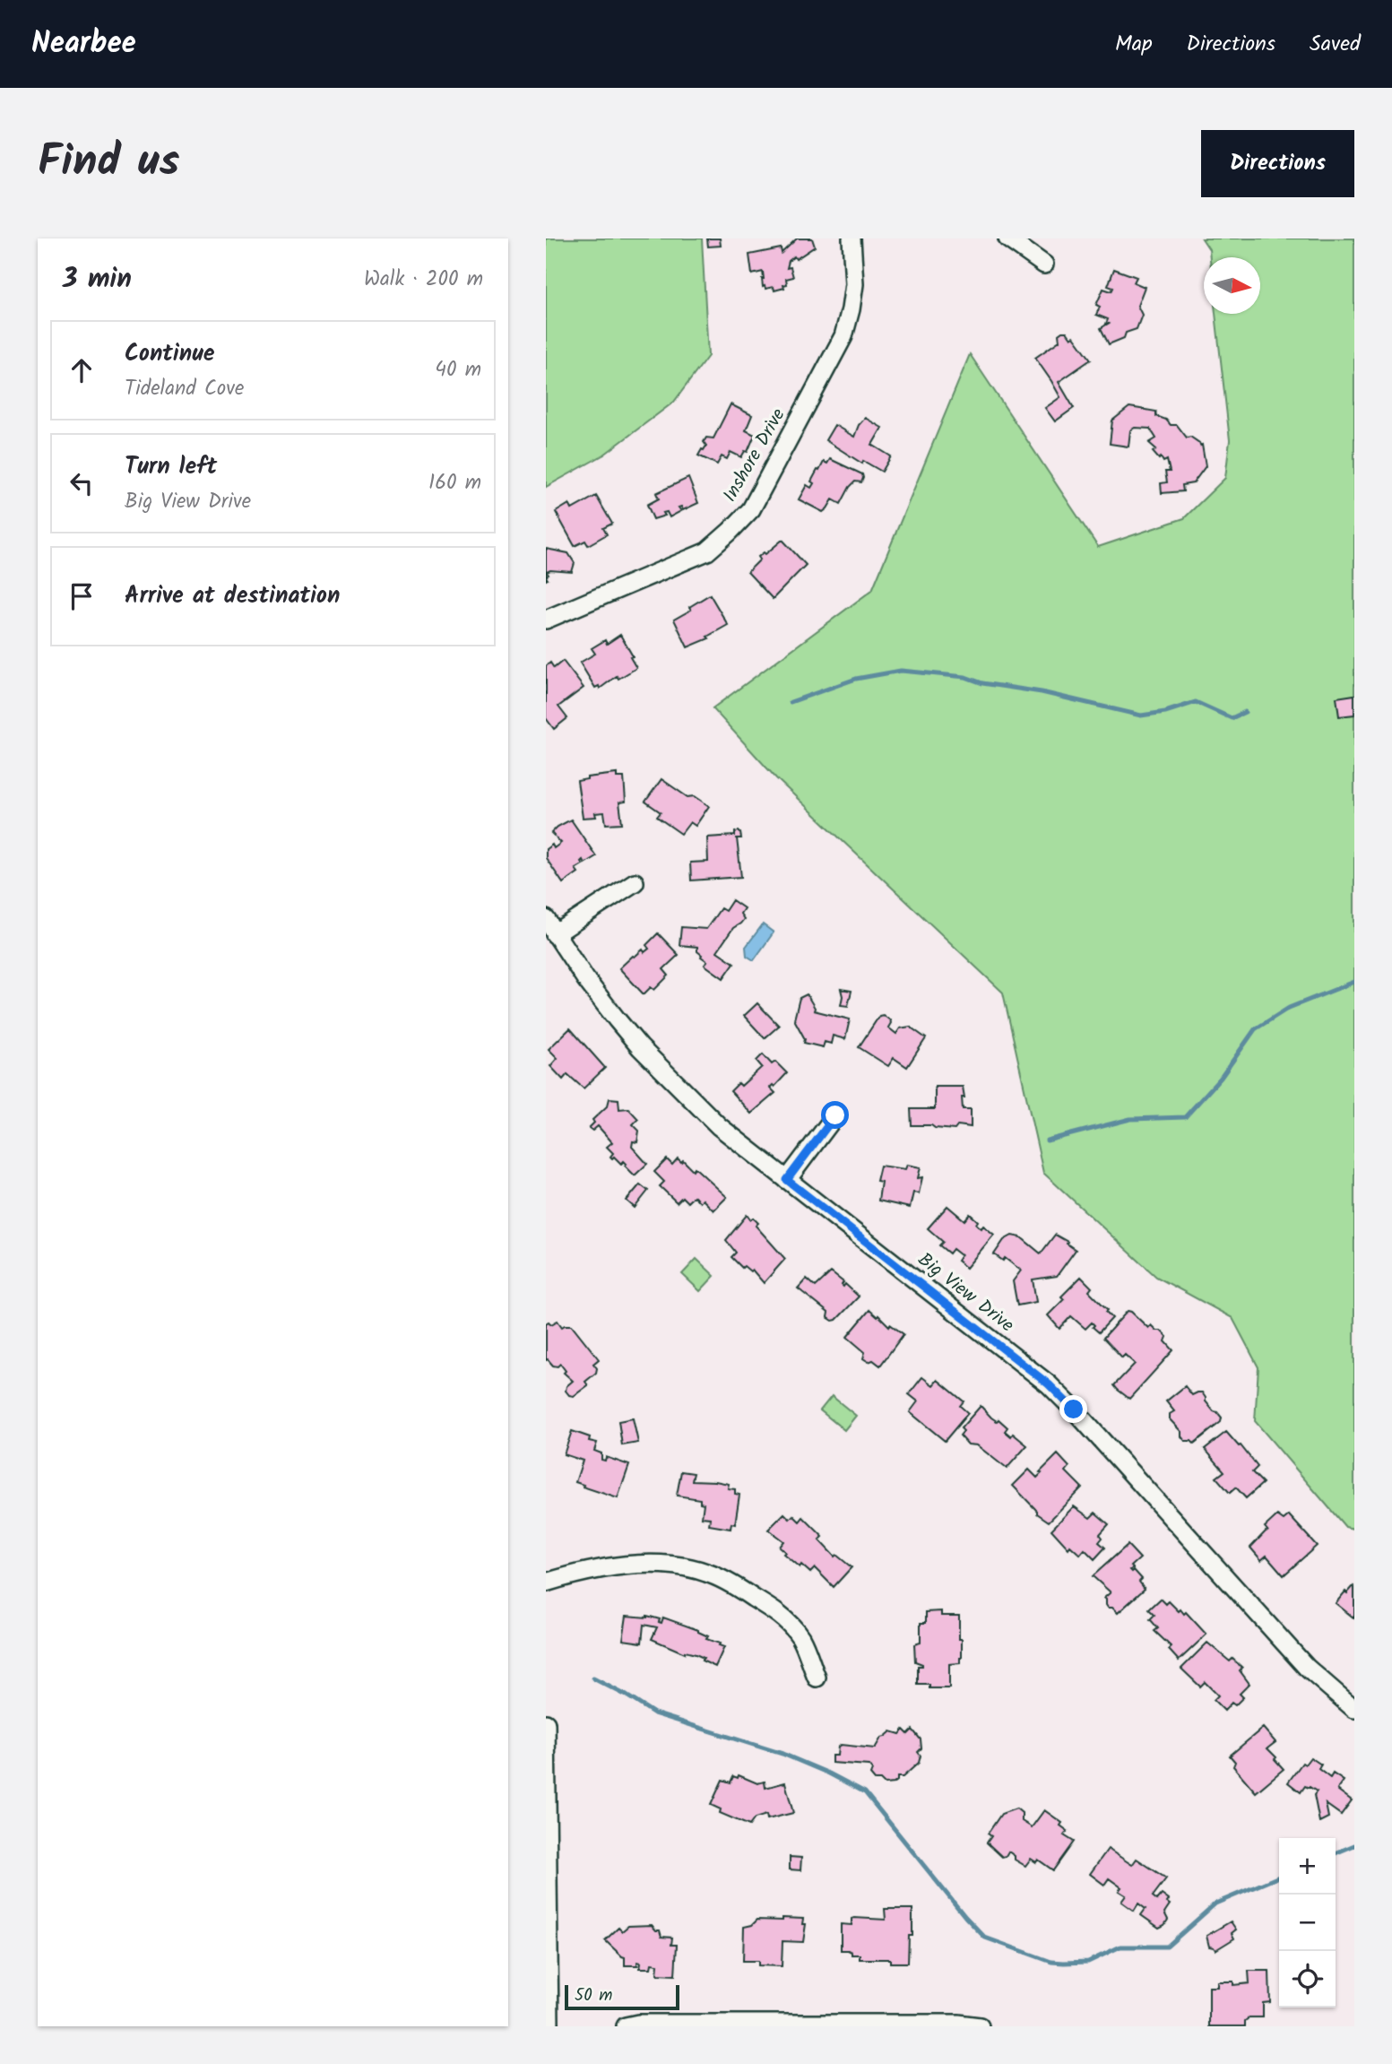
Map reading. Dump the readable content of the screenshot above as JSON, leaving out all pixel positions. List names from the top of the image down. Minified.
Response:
{"streets":{"street":["Inshore Drive","Big View Drive"]},"scale_bar":"50 m","north":"right","page":{"header":"Nearbee","nav":["Map","Directions","Saved"],"title":"Find us","buttons":"Directions","heading":["3 min","Walk · 200 m"],"list":[["Continue","Tideland Cove","40 m"],["Turn left","Big View Drive","160 m"],"Arrive at destination"],"map_buttons":["+","−"],"scale":"50 m"}}
